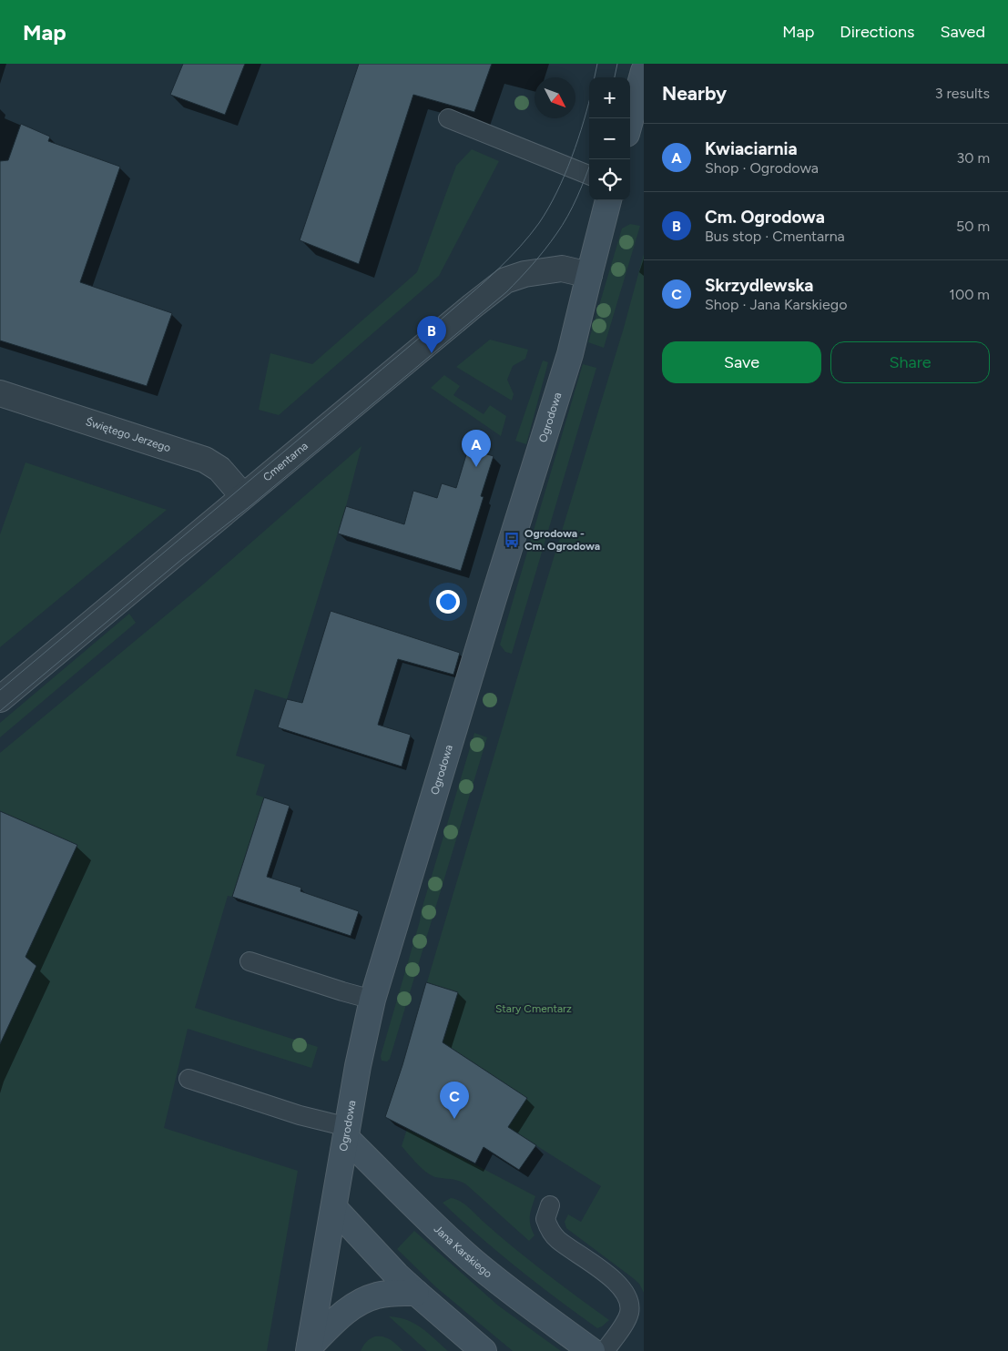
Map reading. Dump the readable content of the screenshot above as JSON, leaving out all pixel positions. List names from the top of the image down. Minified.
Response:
{"streets":{"main road":["Ogrodowa","Jana Karskiego"],"street":["Świętego Jerzego","Cmentarna"]},"crossings":[["Ogrodowa","Cmentarna"],["Ogrodowa","Jana Karskiego"],["Świętego Jerzego","Cmentarna"]],"parks":["Stary Cmentarz"],"places":{"bus stop":["Ogrodowa - Cm. Ogrodowa"]},"north":"bottom right","page":{"header":"Map","nav":["Map","Directions","Saved"],"heading":["Nearby","3 results"],"map_buttons":["+","−"],"list":[{"mark":"A","name":"Kwiaciarnia","note":"Shop · Ogrodowa","value":"30 m"},{"mark":"B","name":"Cm. Ogrodowa","note":"Bus stop · Cmentarna","value":"50 m"},{"mark":"C","name":"Skrzydlewska","note":"Shop · Jana Karskiego","value":"100 m"}],"pins":["B","A","C"],"buttons":["Save","Share"]}}
